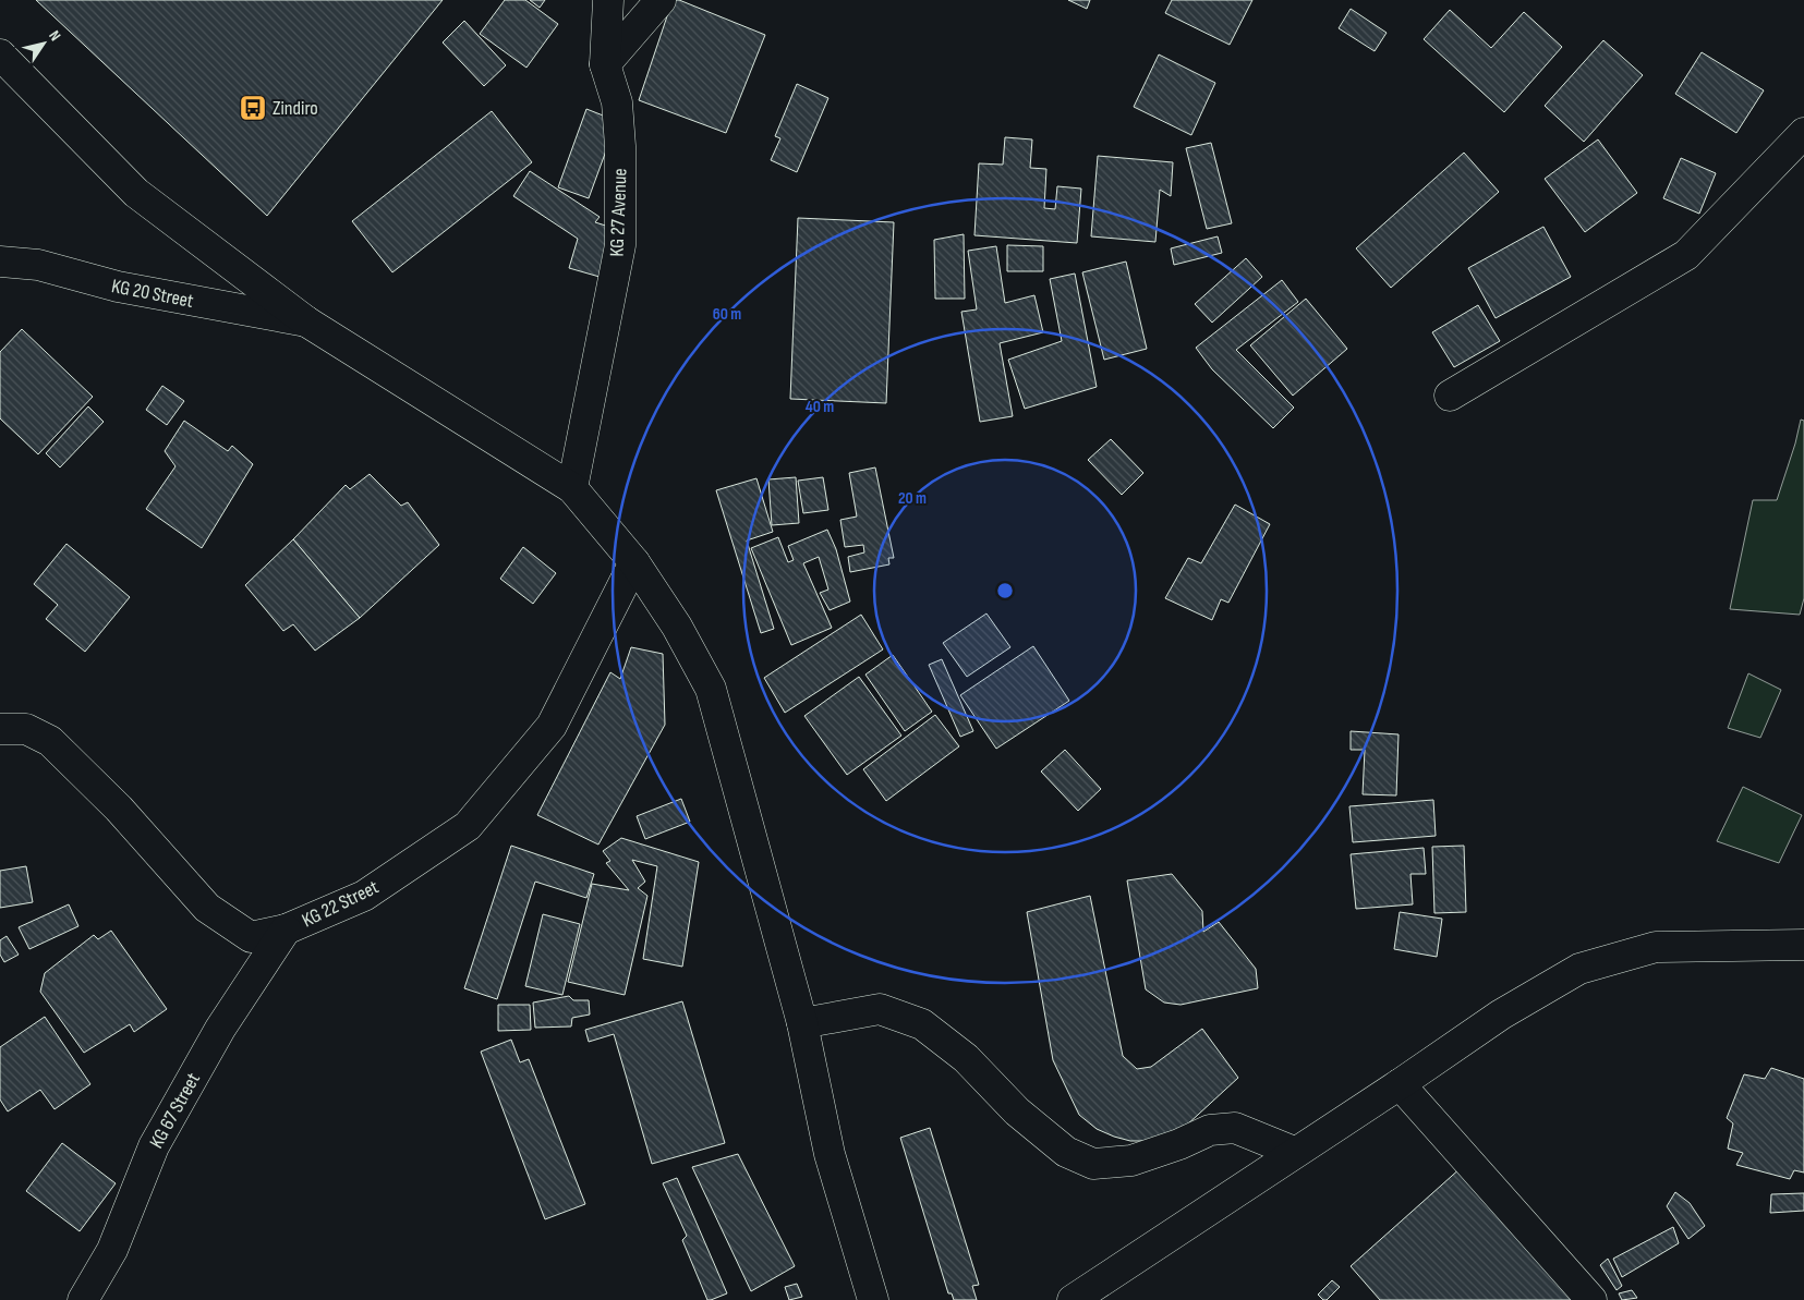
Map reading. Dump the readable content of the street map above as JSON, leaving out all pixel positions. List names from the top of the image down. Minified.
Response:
{"streets":{"street":["KG 27 Avenue","KG 20 Street","KG 22 Street","KG 67 Street"]},"crossings":[["KG 22 Street","KG 67 Street"]],"places":{"bus stop":["Zindiro"]},"north":"top right","rings":["60 m","40 m","20 m"]}
